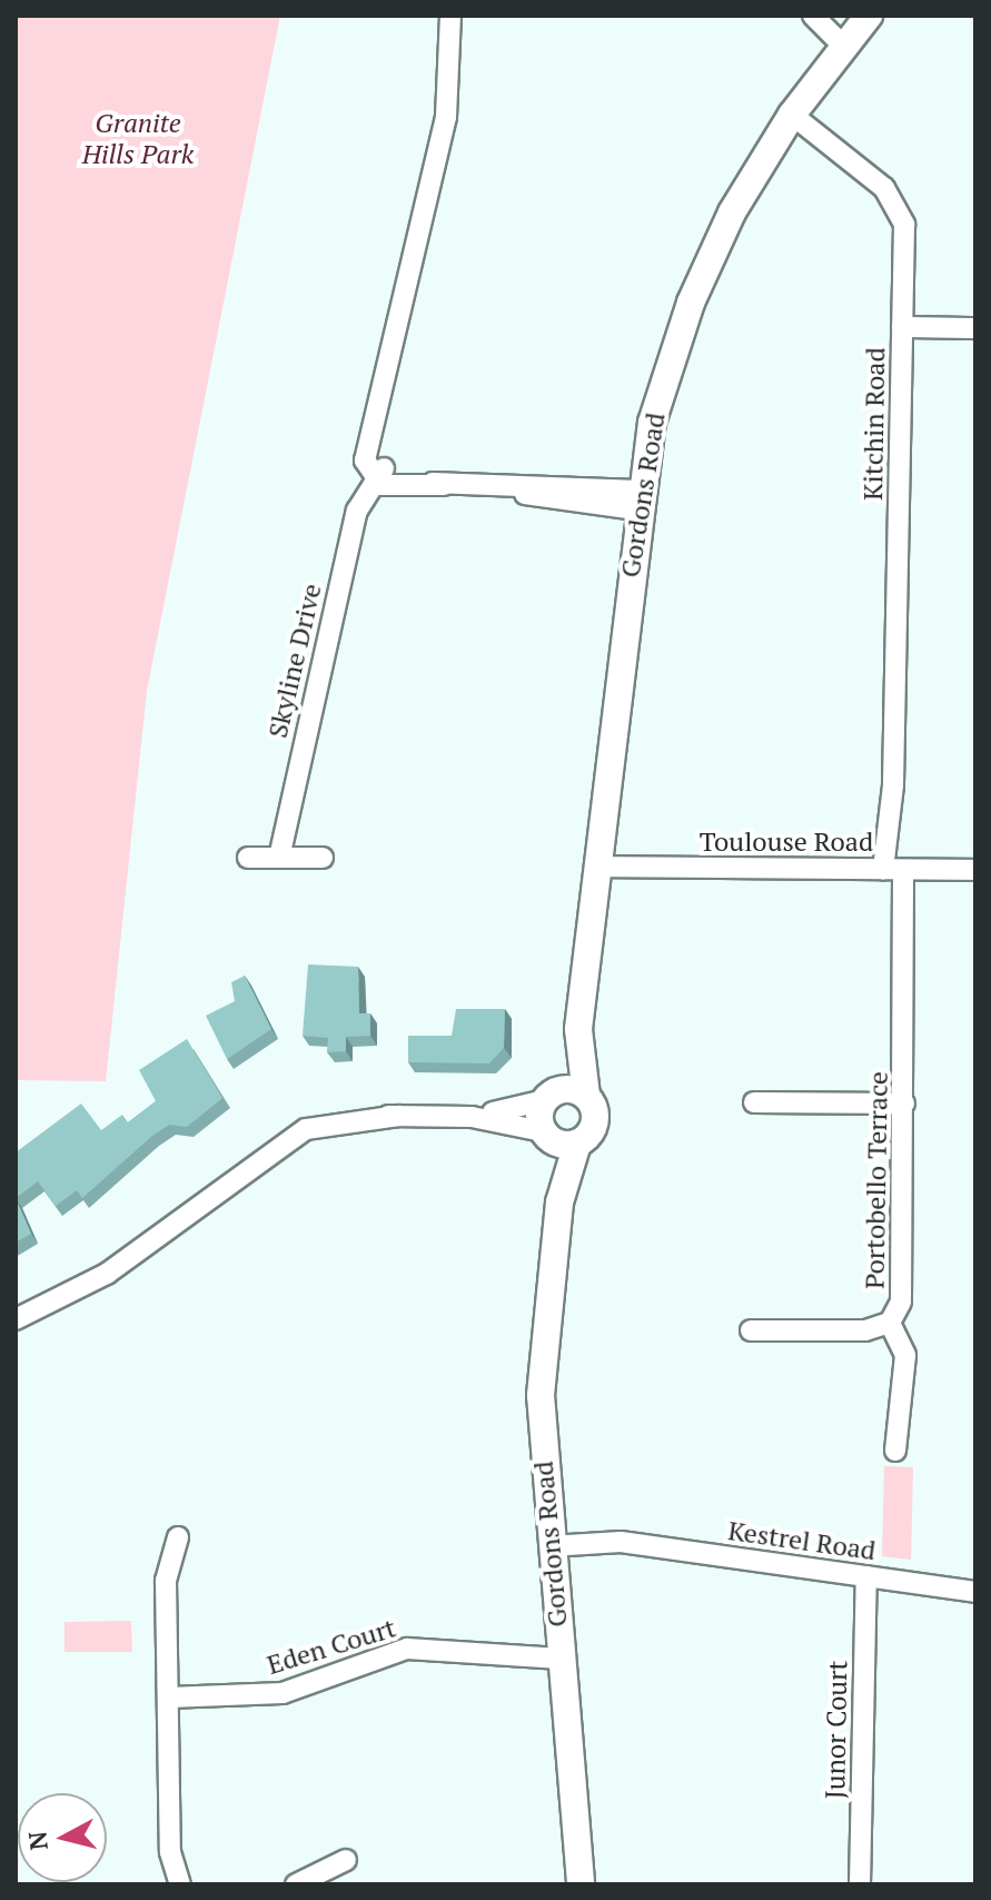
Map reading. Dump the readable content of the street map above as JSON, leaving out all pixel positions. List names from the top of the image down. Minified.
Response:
{"streets":{"street":["Kitchin Road","Gordons Road","Skyline Drive","Toulouse Road","Portobello Terrace","Kestrel Road","Eden Court","Junor Court"]},"crossings":[["Kitchin Road","Gordons Road"],["Kitchin Road","Toulouse Road"],["Kitchin Road","Portobello Terrace"],["Gordons Road","Toulouse Road"],["Gordons Road","Kestrel Road"],["Gordons Road","Eden Court"],["Toulouse Road","Portobello Terrace"],["Kestrel Road","Junor Court"]],"parks":["Granite Hills Park"],"north":"left"}
